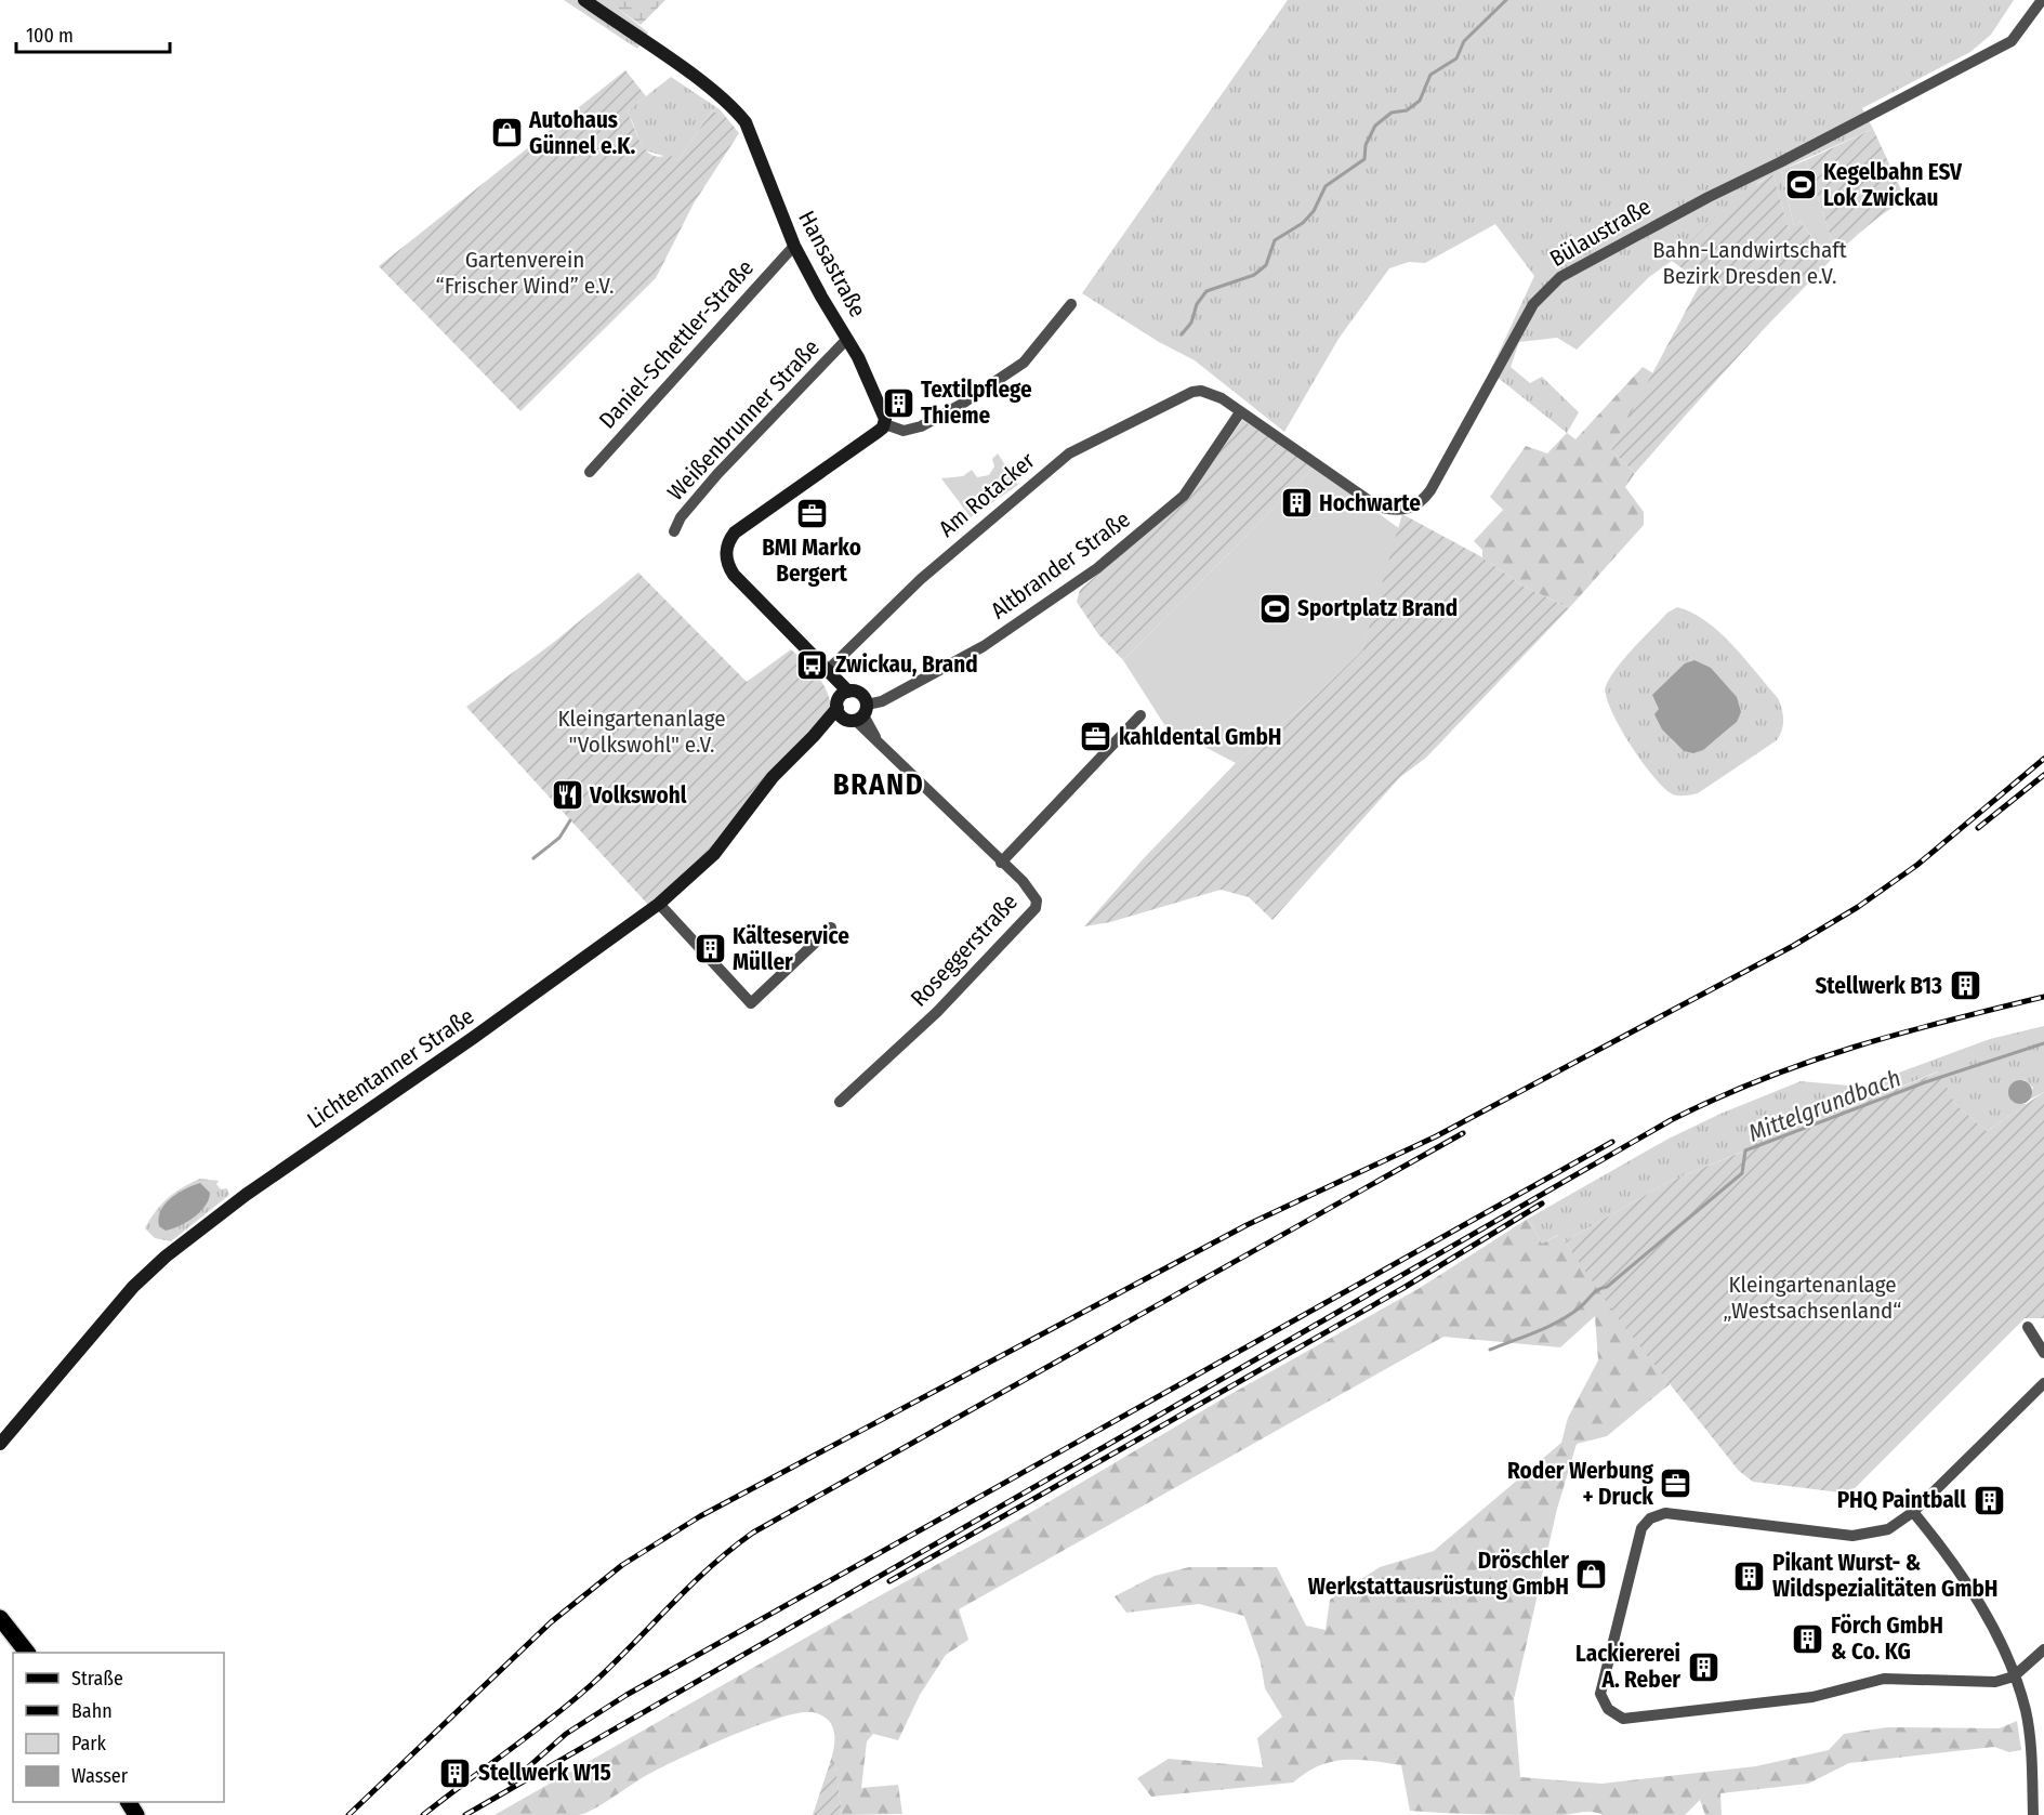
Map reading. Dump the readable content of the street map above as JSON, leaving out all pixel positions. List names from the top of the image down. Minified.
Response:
{"streets":{"street":["Bülaustraße","Hansastraße","Daniel-Schettler-Straße","Weißenbrunner Straße","Am Rotacker","Altbrander Straße","Roseggerstraße","Lichtentanner Straße"]},"crossings":[["Bülaustraße","Am Rotacker"],["Bülaustraße","Altbrander Straße"],["Hansastraße","Daniel-Schettler-Straße"],["Hansastraße","Weißenbrunner Straße"],["Altbrander Straße","Roseggerstraße"],["Altbrander Straße","Lichtentanner Straße"],["Roseggerstraße","Lichtentanner Straße"]],"districts":["BRAND"],"water":["Mittelgrundbach"],"parks":["Bahn-Landwirtschaft Bezirk Dresden e.V.","Gartenverein “Frischer Wind” e.V.","Kleingartenanlage \"Volkswohl\" e.V.","Kleingartenanlage „Westsachsenland“"],"places":{"shop":["Autohaus Günnel e.K.","Dröschler Werkstattausrüstung GmbH"],"sports":["Kegelbahn ESV Lok Zwickau","Sportplatz Brand"],"building":["Textilpflege Thieme","Hochwarte","Kälteservice Müller","Stellwerk B13","PHQ Paintball","Pikant Wurst- & Wildspezialitäten GmbH","Förch GmbH & Co. KG","Lackiererei A. Reber","Stellwerk W15"],"office":["BMI Marko Bergert","kahldental GmbH","Roder Werbung + Druck"],"bus stop":["Zwickau, Brand"],"restaurant":["Volkswohl"]},"legend":["Straße","Bahn","Park","Wasser"],"scale_bar":"100 m"}
